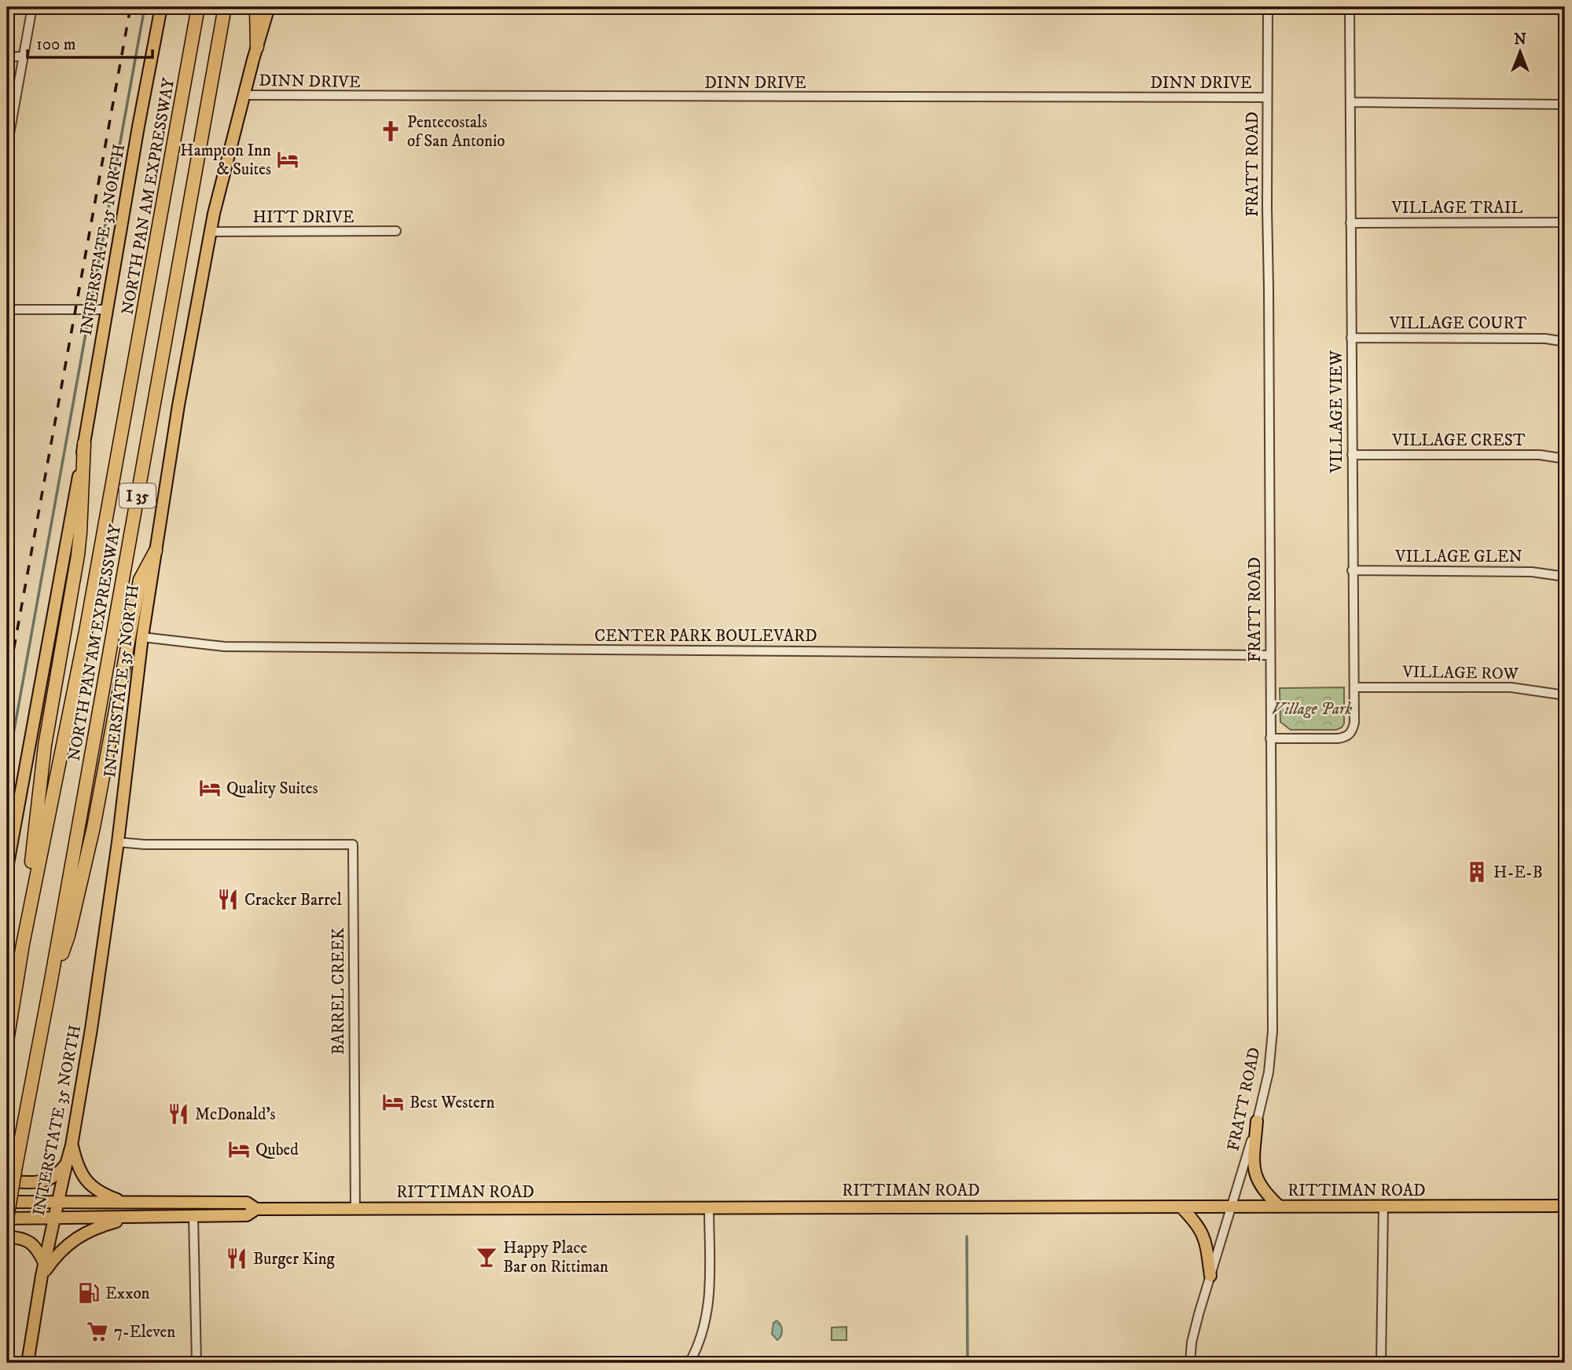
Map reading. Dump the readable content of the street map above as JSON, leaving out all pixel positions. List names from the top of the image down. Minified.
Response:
{"streets":{"highway":["NORTH PAN AM EXPRESSWAY","I 35"],"main road":["INTERSTATE 35 NORTH","RITTIMAN ROAD"],"street":["DINN DRIVE","FRATT ROAD","VILLAGE TRAIL","HITT DRIVE","VILLAGE COURT","VILLAGE VIEW","VILLAGE CREST","VILLAGE GLEN","CENTER PARK BOULEVARD","VILLAGE ROW","BARREL CREEK"]},"crossings":[["DINN DRIVE","FRATT ROAD"],["DINN DRIVE","INTERSTATE 35 NORTH"],["FRATT ROAD","VILLAGE VIEW"],["FRATT ROAD","CENTER PARK BOULEVARD"],["FRATT ROAD","RITTIMAN ROAD"],["NORTH PAN AM EXPRESSWAY","RITTIMAN ROAD"],["VILLAGE TRAIL","VILLAGE VIEW"],["HITT DRIVE","INTERSTATE 35 NORTH"],["INTERSTATE 35 NORTH","CENTER PARK BOULEVARD"],["INTERSTATE 35 NORTH","BARREL CREEK"],["INTERSTATE 35 NORTH","RITTIMAN ROAD"],["VILLAGE COURT","VILLAGE VIEW"],["VILLAGE VIEW","VILLAGE CREST"],["VILLAGE VIEW","VILLAGE GLEN"],["VILLAGE VIEW","VILLAGE ROW"],["BARREL CREEK","RITTIMAN ROAD"]],"parks":["Village Park"],"places":{"church":["Pentecostals of San Antonio"],"hotel":["Hampton Inn & Suites","Quality Suites","Best Western","Qubed"],"building":["H-E-B"],"restaurant":["Cracker Barrel","McDonald's","Burger King"],"bar":["Happy Place Bar on Rittiman"],"fuel station":["Exxon"],"supermarket":["7-Eleven"]},"scale_bar":"100 m","north":"top"}
